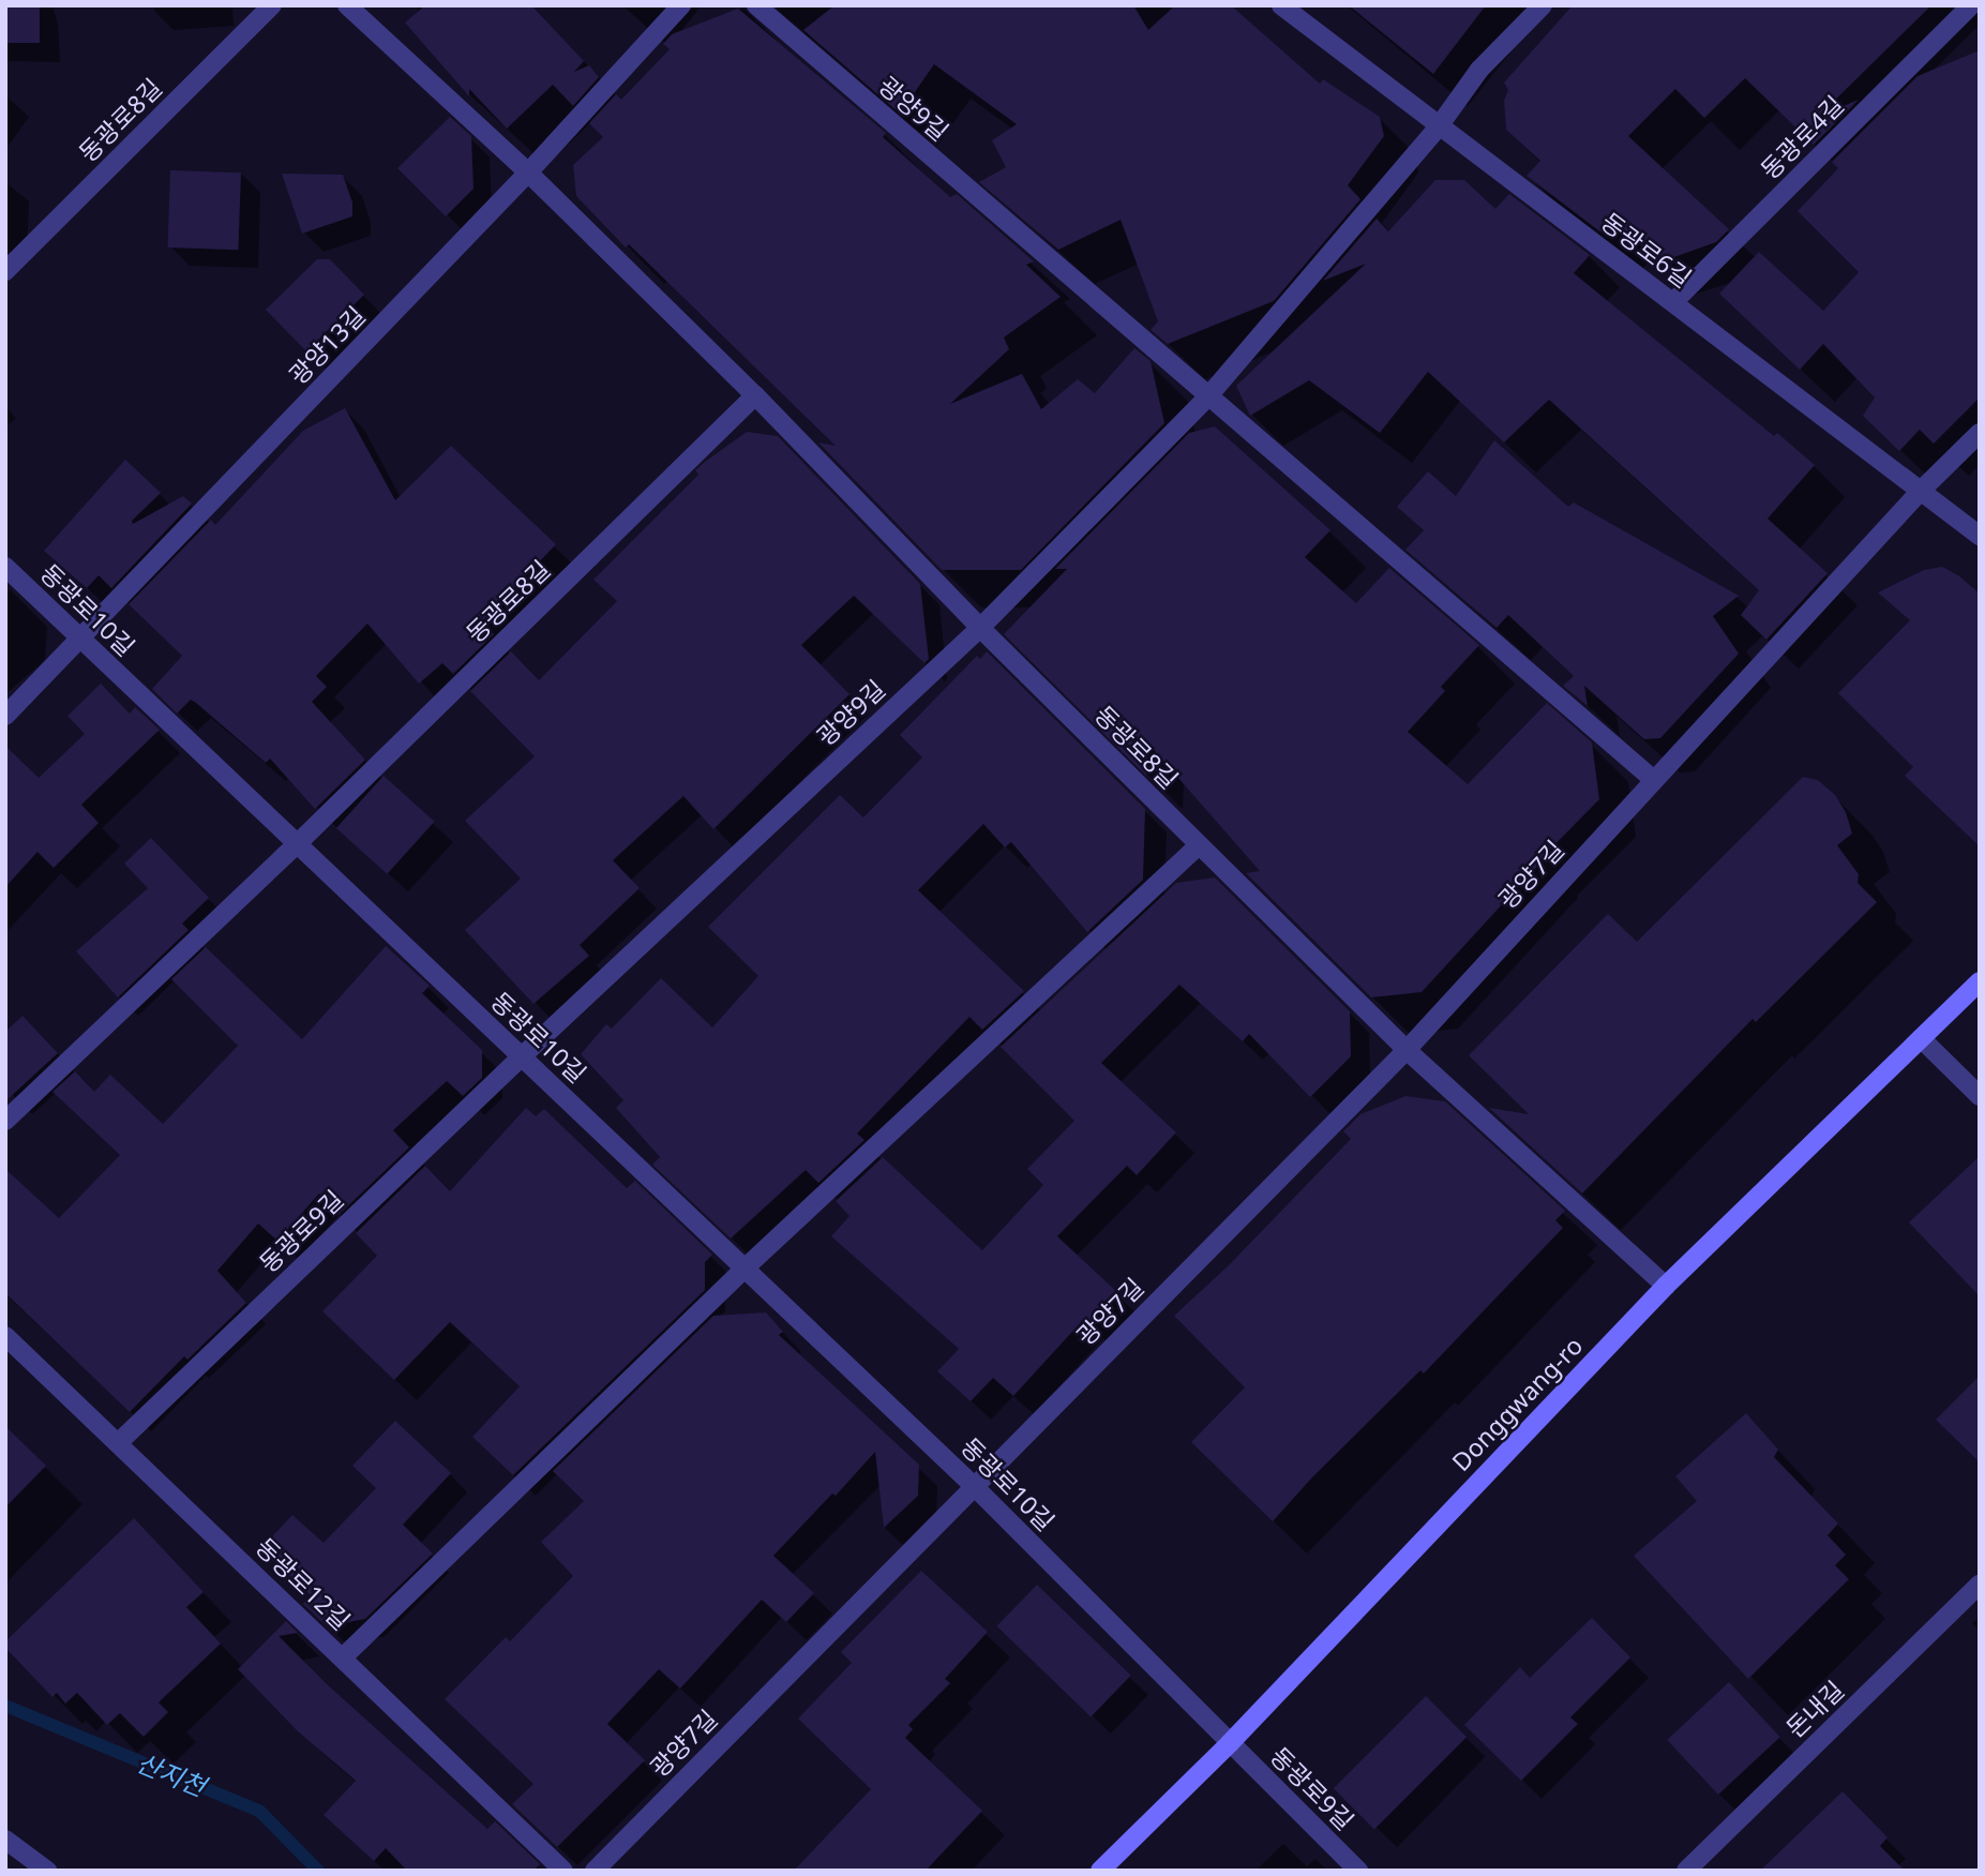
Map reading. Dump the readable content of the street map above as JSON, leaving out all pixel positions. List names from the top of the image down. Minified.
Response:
{"streets":{"main road":["Donggwang-ro"],"street":["광양9길","동광로8길","동광로4길","동광로6길","광양13길","동광로10길","광양7길","동광로9길","동광로12길","돈내길"]},"crossings":[["광양9길","동광로8길"],["광양9길","동광로6길"],["광양9길","동광로10길"],["광양9길","동광로9길"],["동광로8길","광양13길"],["동광로8길","동광로10길"],["동광로8길","광양7길"],["동광로8길","Donggwang-ro"],["동광로4길","동광로6길"],["동광로6길","광양7길"],["광양13길","동광로10길"],["동광로10길","광양7길"],["동광로10길","동광로9길"],["동광로10길","Donggwang-ro"],["동광로9길","Donggwang-ro"],["동광로9길","동광로12길"]],"water":["산지천"]}
